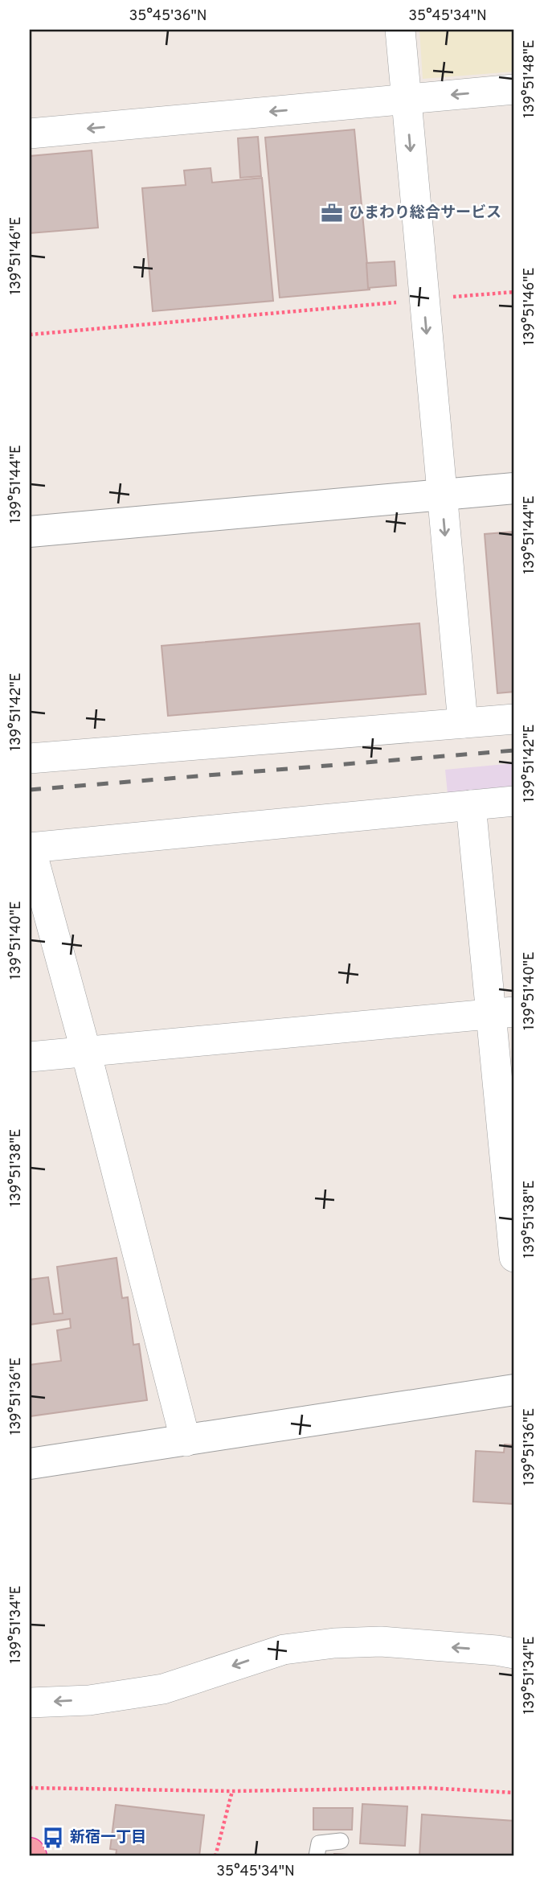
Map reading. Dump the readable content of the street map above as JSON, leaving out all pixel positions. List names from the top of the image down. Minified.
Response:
{"places":{"office":["ひまわり総合サービス"],"bus stop":["新宿一丁目"]},"coordinates":["35°45'36\"N","35°45'34\"N","139°51'48\"E","139°51'46\"E","139°51'44\"E","139°51'42\"E","139°51'40\"E","139°51'38\"E","139°51'36\"E","139°51'34\"E"]}
